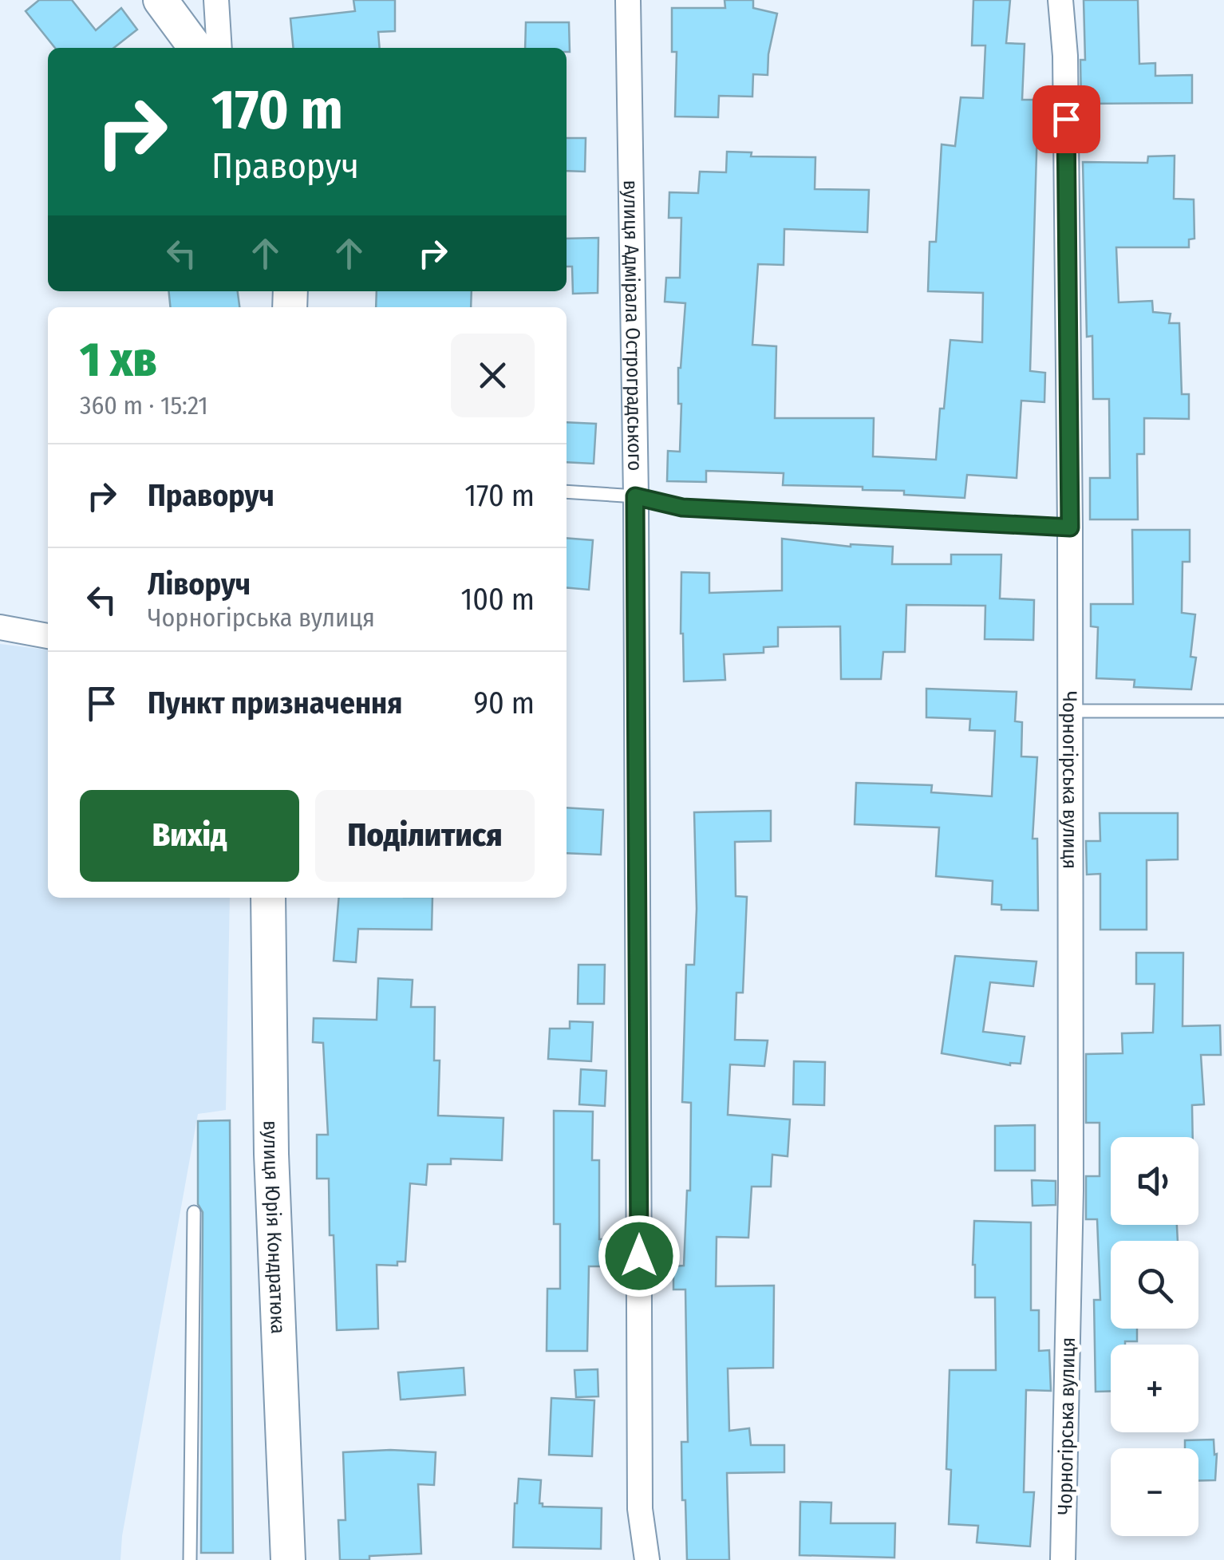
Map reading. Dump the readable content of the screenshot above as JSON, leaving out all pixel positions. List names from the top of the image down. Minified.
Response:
{"streets":{"street":["вулиця Адмірала Остроградського","Чорногірська вулиця","вулиця Юрія Кондратюка"]},"page":{"turn":["170 m","Праворуч"],"heading":["1 хв","360 m · 15:21"],"list":[{"name":"Праворуч","value":"170 m"},{"name":"Ліворуч","note":"Чорногірська вулиця","value":"100 m"},{"name":"Пункт призначення","value":"90 m"}],"buttons":["Вихід","Поділитися"],"map_buttons":["+","−"]}}
